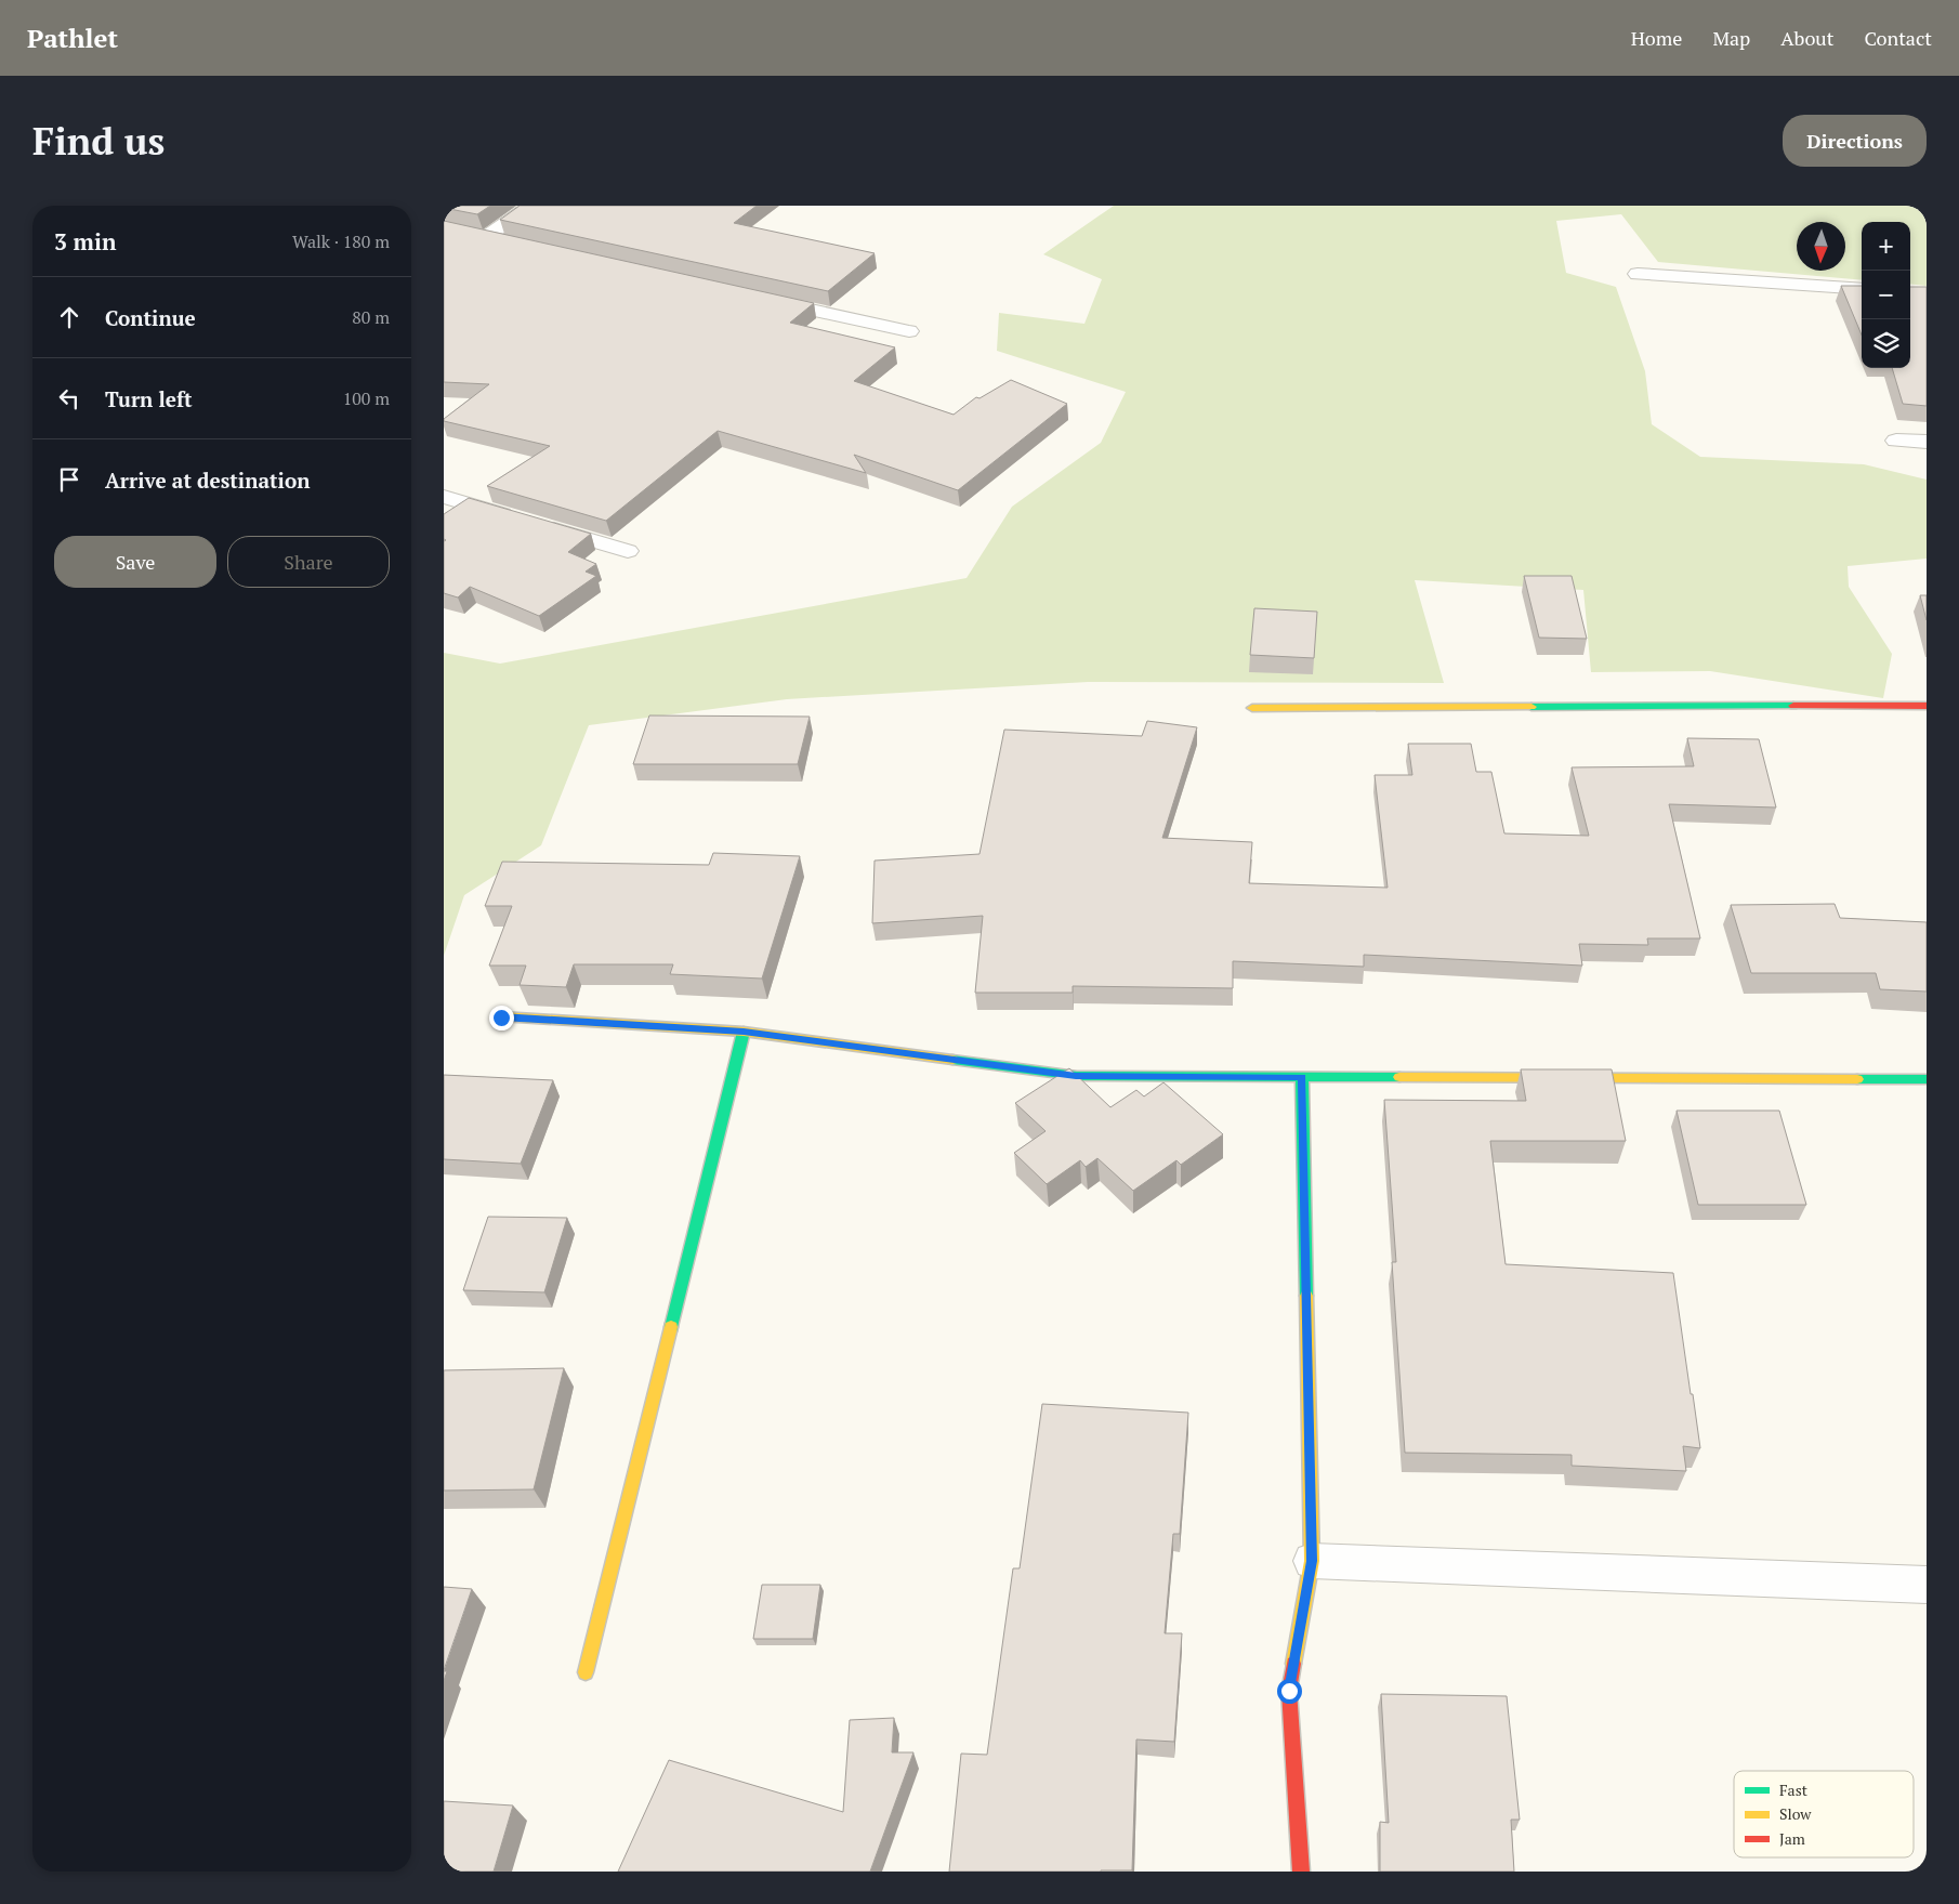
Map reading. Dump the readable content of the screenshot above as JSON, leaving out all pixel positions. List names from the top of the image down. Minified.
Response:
{"legend":["Fast","Slow","Jam"],"north":"bottom","page":{"header":"Pathlet","nav":["Home","Map","About","Contact"],"buttons":["Directions",["Save","Share"]],"title":"Find us","heading":["3 min","Walk · 180 m"],"map_buttons":["+","−"],"list":[["Continue","80 m"],["Turn left","100 m"],"Arrive at destination"]}}
